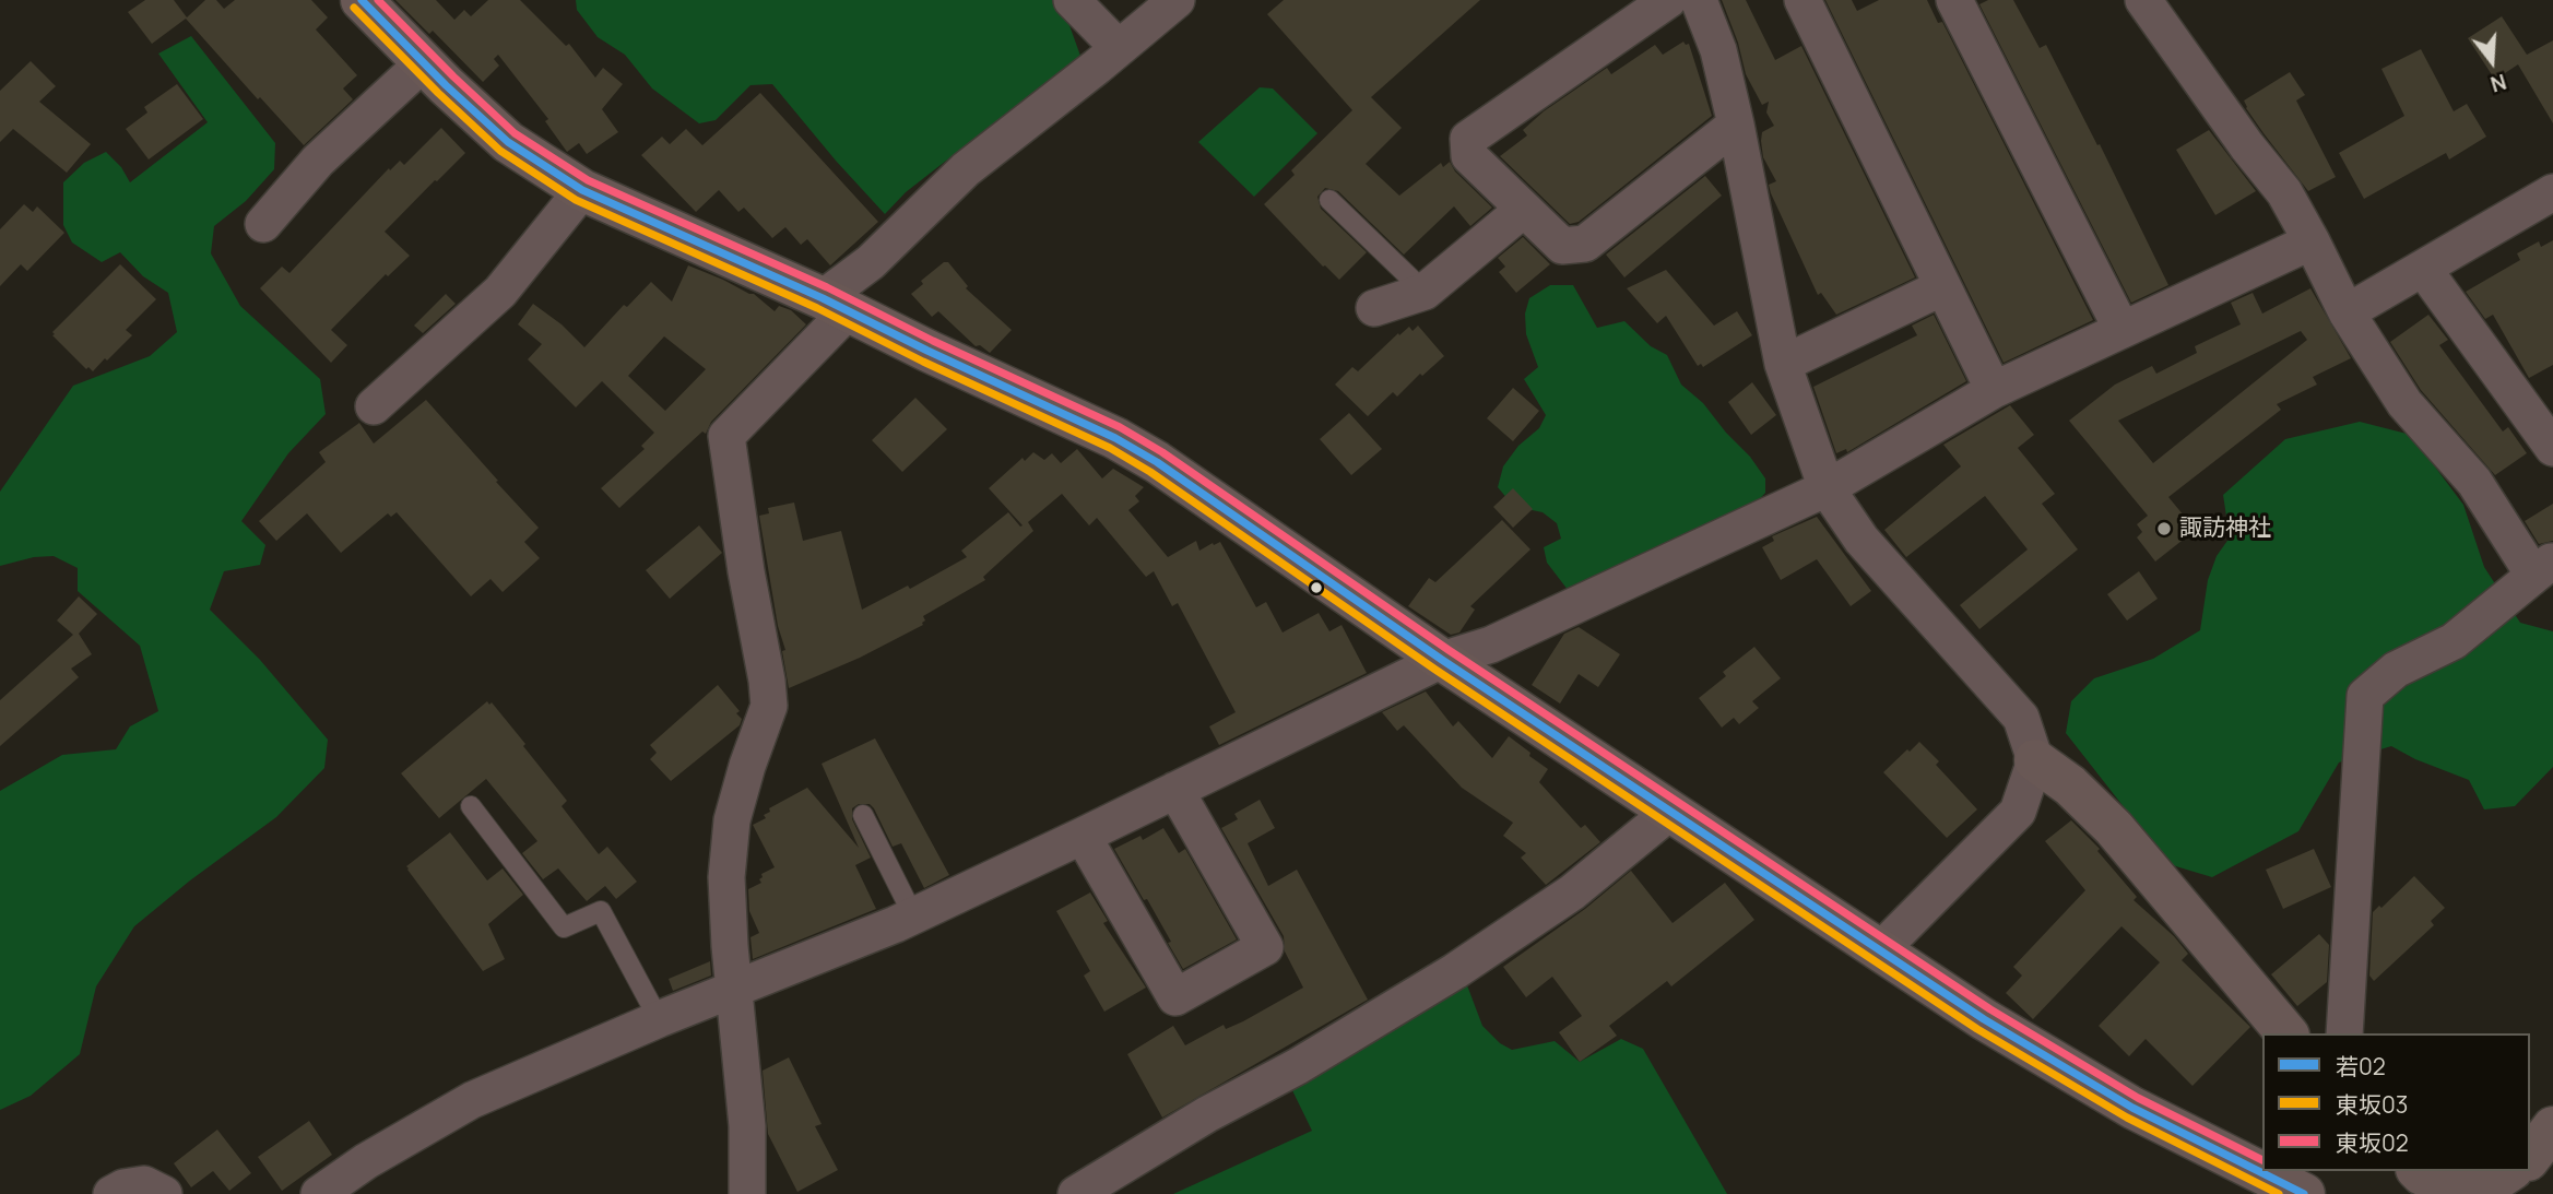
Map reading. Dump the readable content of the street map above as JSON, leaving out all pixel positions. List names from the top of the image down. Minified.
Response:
{"places":["諏訪神社"],"lines":["transit line 若02","transit line 東坂02","transit line 東坂03"],"legend":["若02","東坂03","東坂02"],"north":"bottom"}
